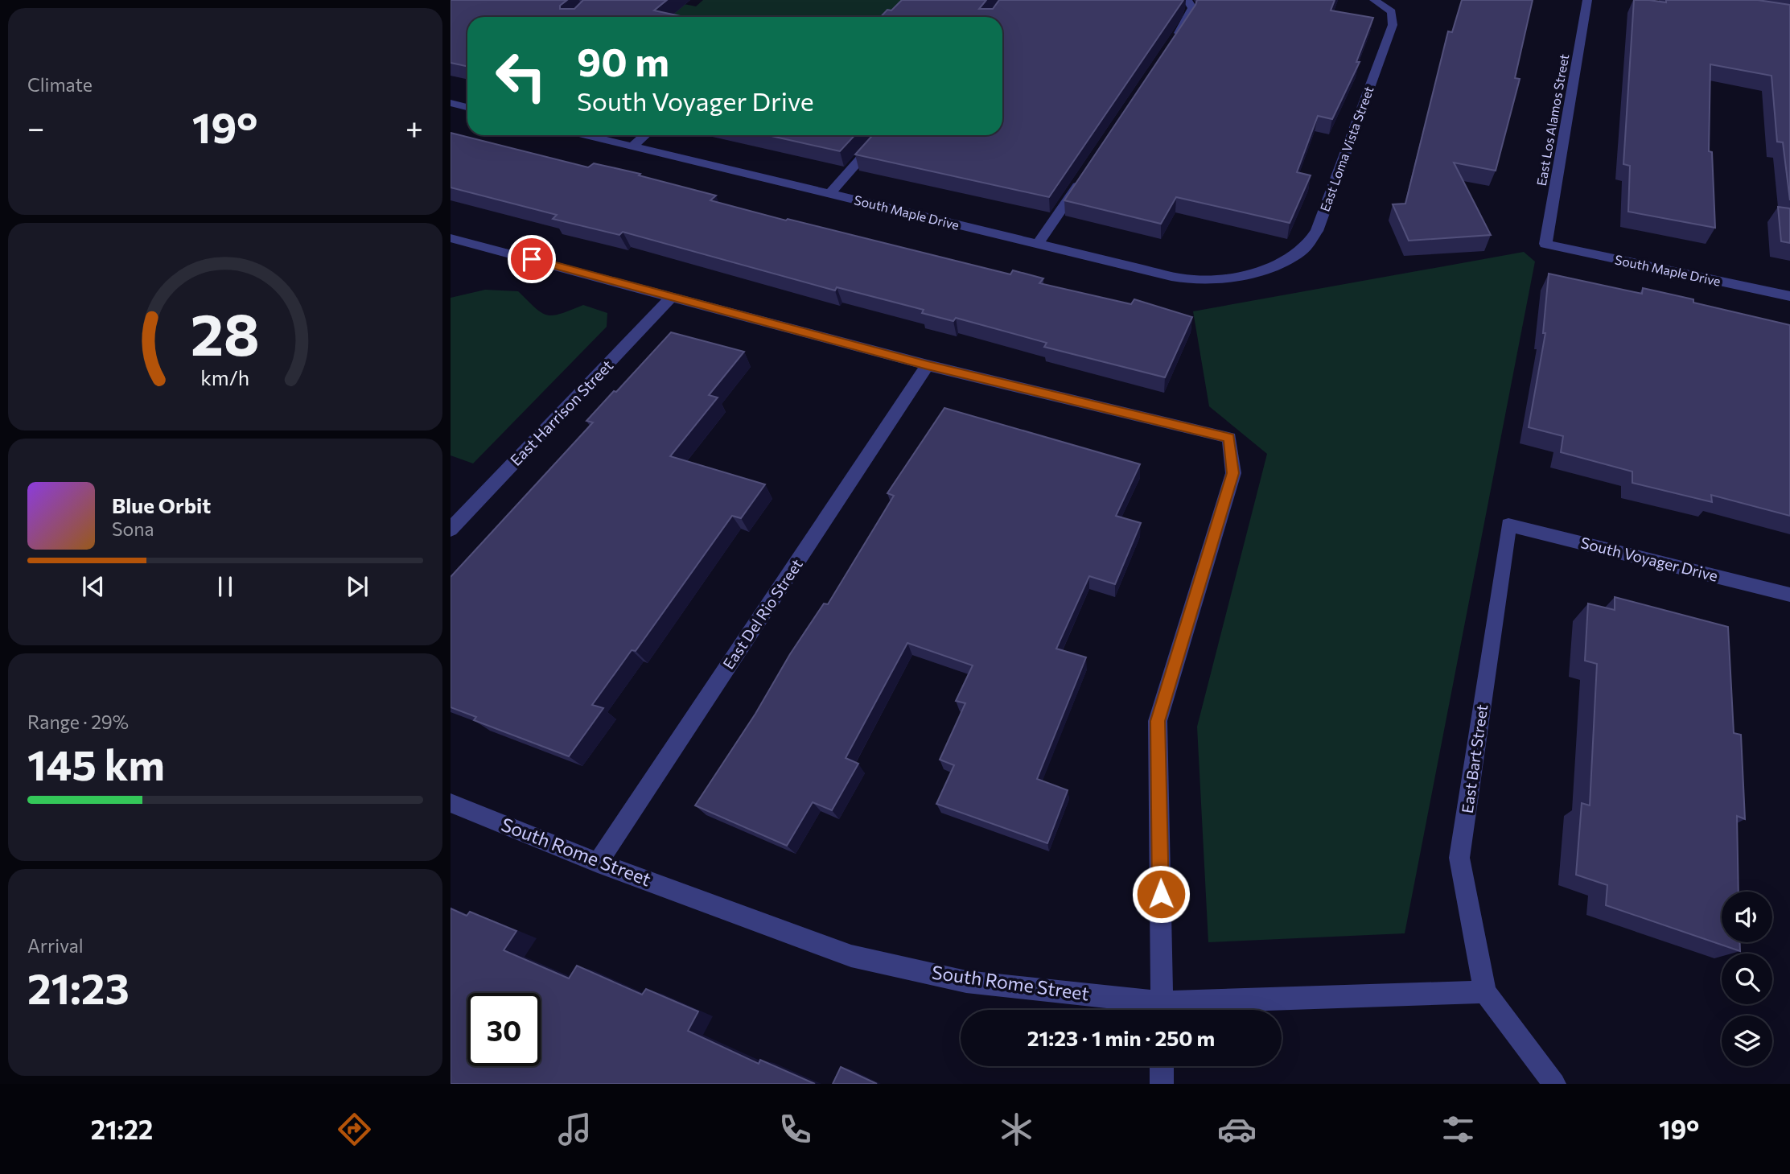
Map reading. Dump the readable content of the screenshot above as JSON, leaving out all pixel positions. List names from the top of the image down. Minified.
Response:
{"streets":{"street":["East Los Alamos Street","East Loma Vista Street","South Maple Drive","East Harrison Street","South Voyager Drive","East Del Rio Street","East Bart Street","South Rome Street"]},"crossings":[["East Los Alamos Street","South Maple Drive"],["East Loma Vista Street","South Maple Drive"],["South Voyager Drive","East Bart Street"],["East Del Rio Street","South Rome Street"],["East Bart Street","South Rome Street"]],"page":{"tile":["Climate",["Range · 29%","145 km"],["Arrival","21:23"]],"turn":["90 m","South Voyager Drive"],"heat":["−","19°","+"],"song":["Blue Orbit","Sona"],"limit":"30","trip":"21:23 · 1 min · 250 m","tabs":["21:22","19°"],"gauge":["28","km/h"]}}
